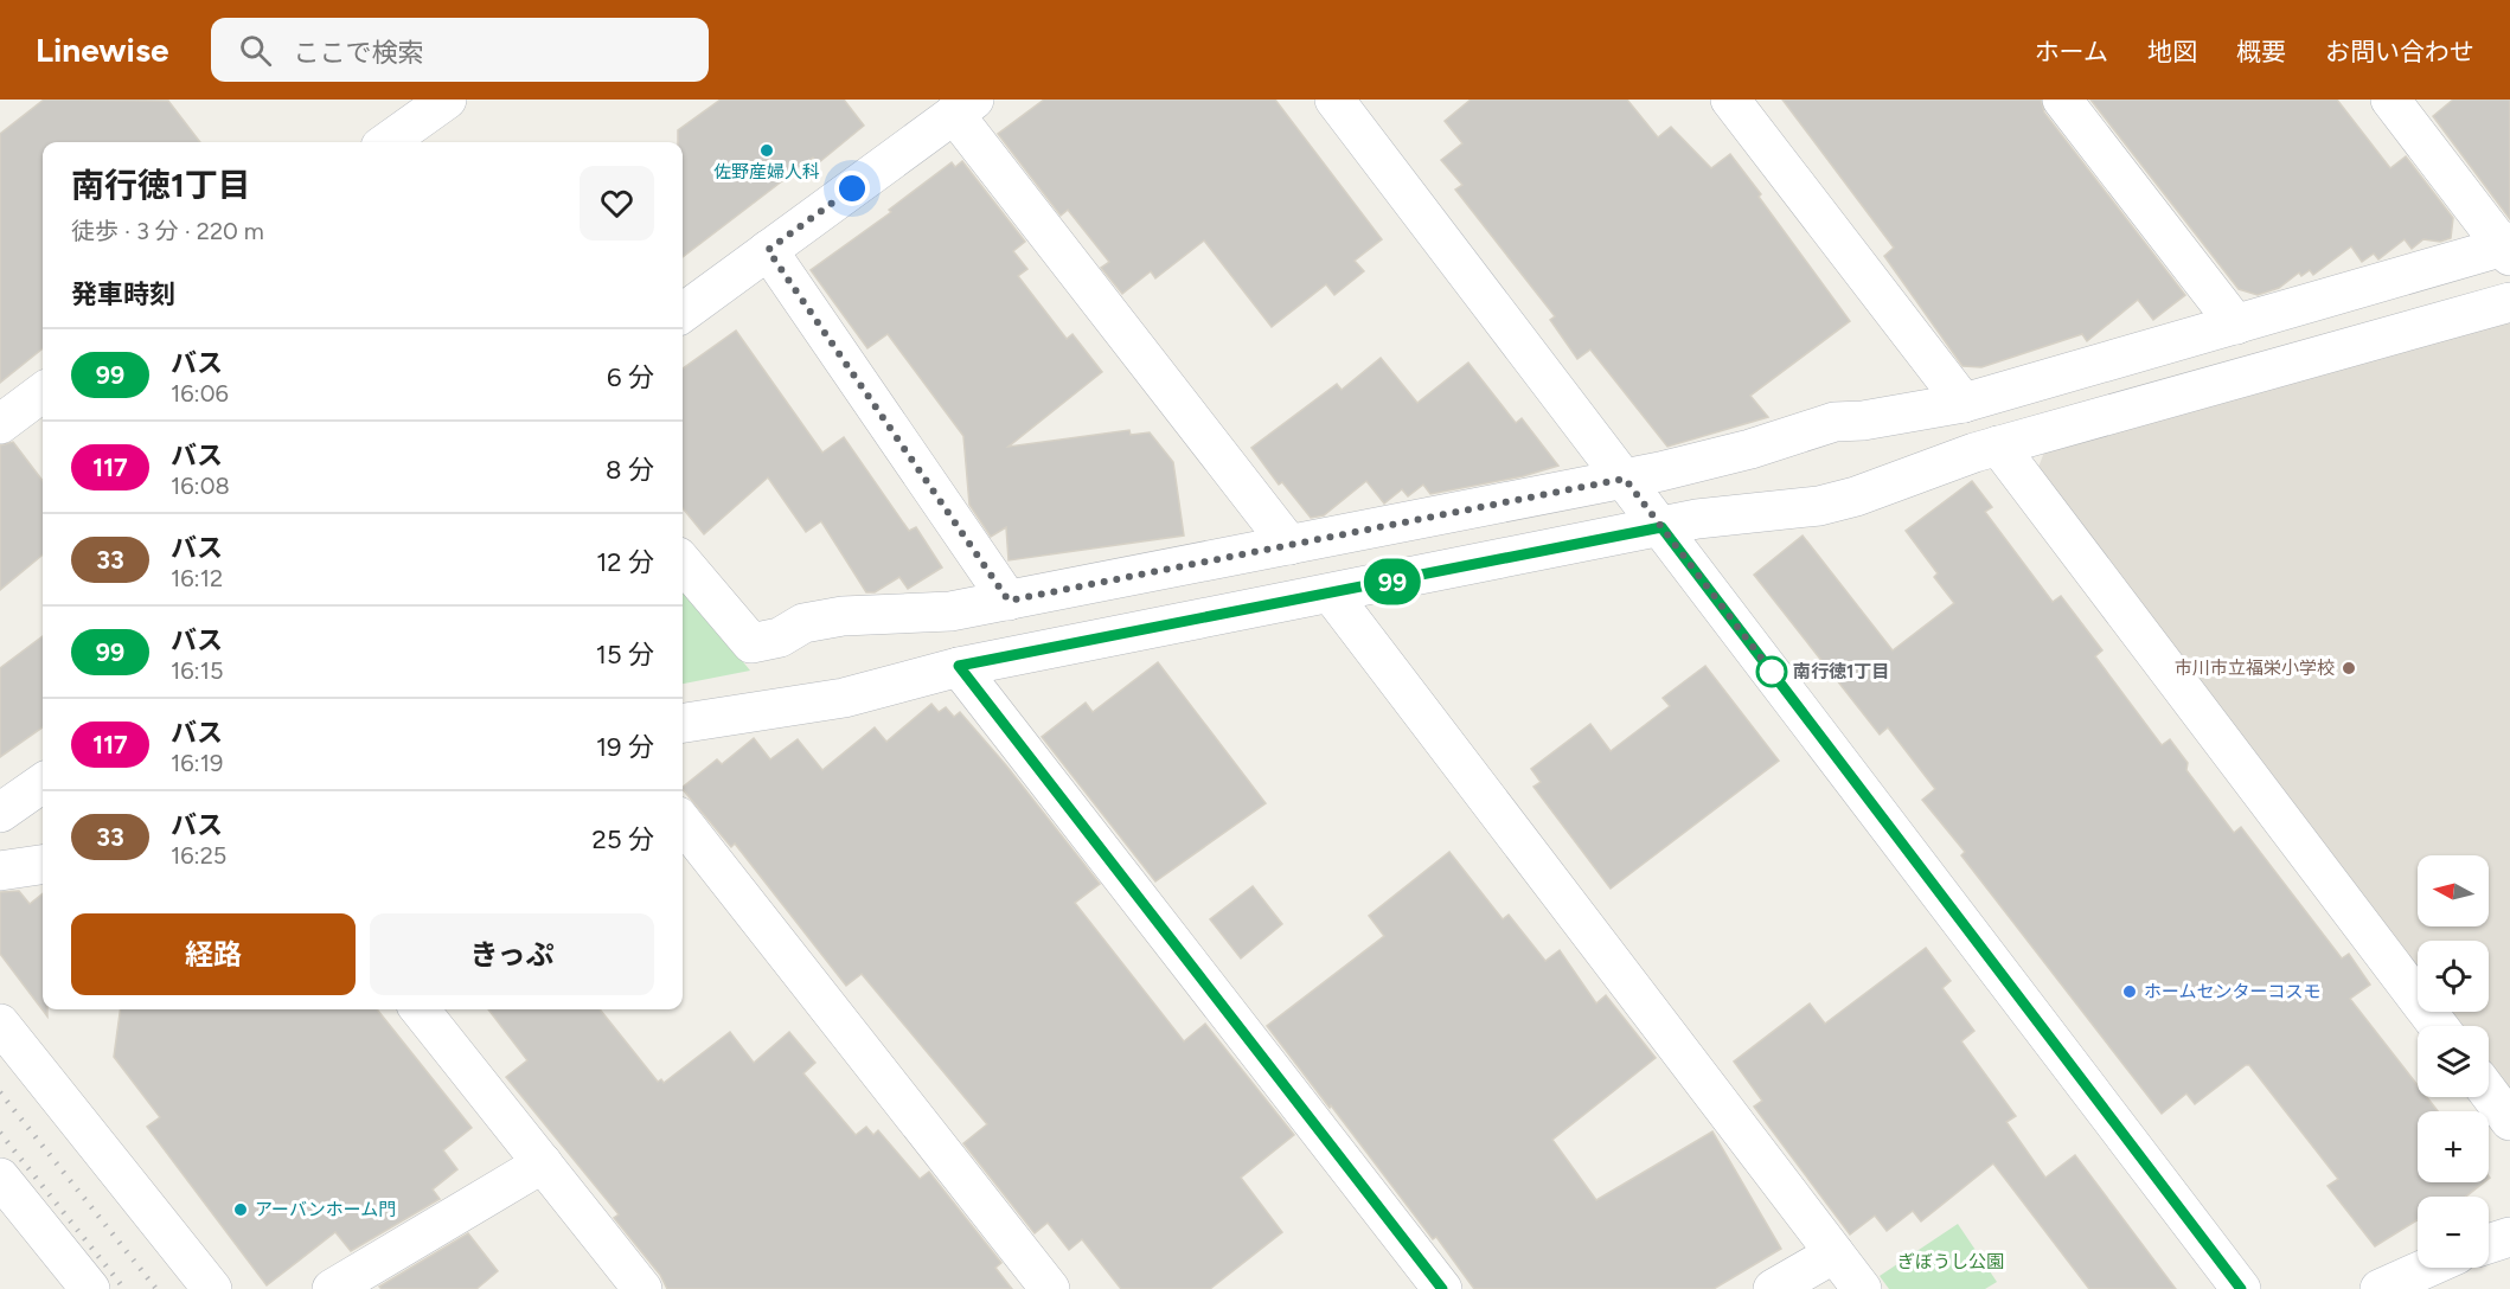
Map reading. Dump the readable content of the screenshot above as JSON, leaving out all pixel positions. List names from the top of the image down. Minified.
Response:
{"parks":["ぎぼうし公園"],"places":["佐野産婦人科","市川市立福栄小学校","南行徳1丁目","ホームセンターコスモ","アーバンホーム門"],"lines":["bus line 99"],"north":"left","page":{"header":"Linewise","search":"ここで検索","nav":["ホーム","地図","概要","お問い合わせ"],"on_map":"99","heading":[["南行徳1丁目","徒歩 · 3 分 · 220 m"],"発車時刻"],"list":[{"mark":"99","name":"バス","note":"16:06","value":"6 分"},{"mark":"117","name":"バス","note":"16:08","value":"8 分"},{"mark":"33","name":"バス","note":"16:12","value":"12 分"},{"mark":"99","name":"バス","note":"16:15","value":"15 分"},{"mark":"117","name":"バス","note":"16:19","value":"19 分"},{"mark":"33","name":"バス","note":"16:25","value":"25 分"}],"map_buttons":["+","−"],"buttons":["経路","きっぷ"]}}
